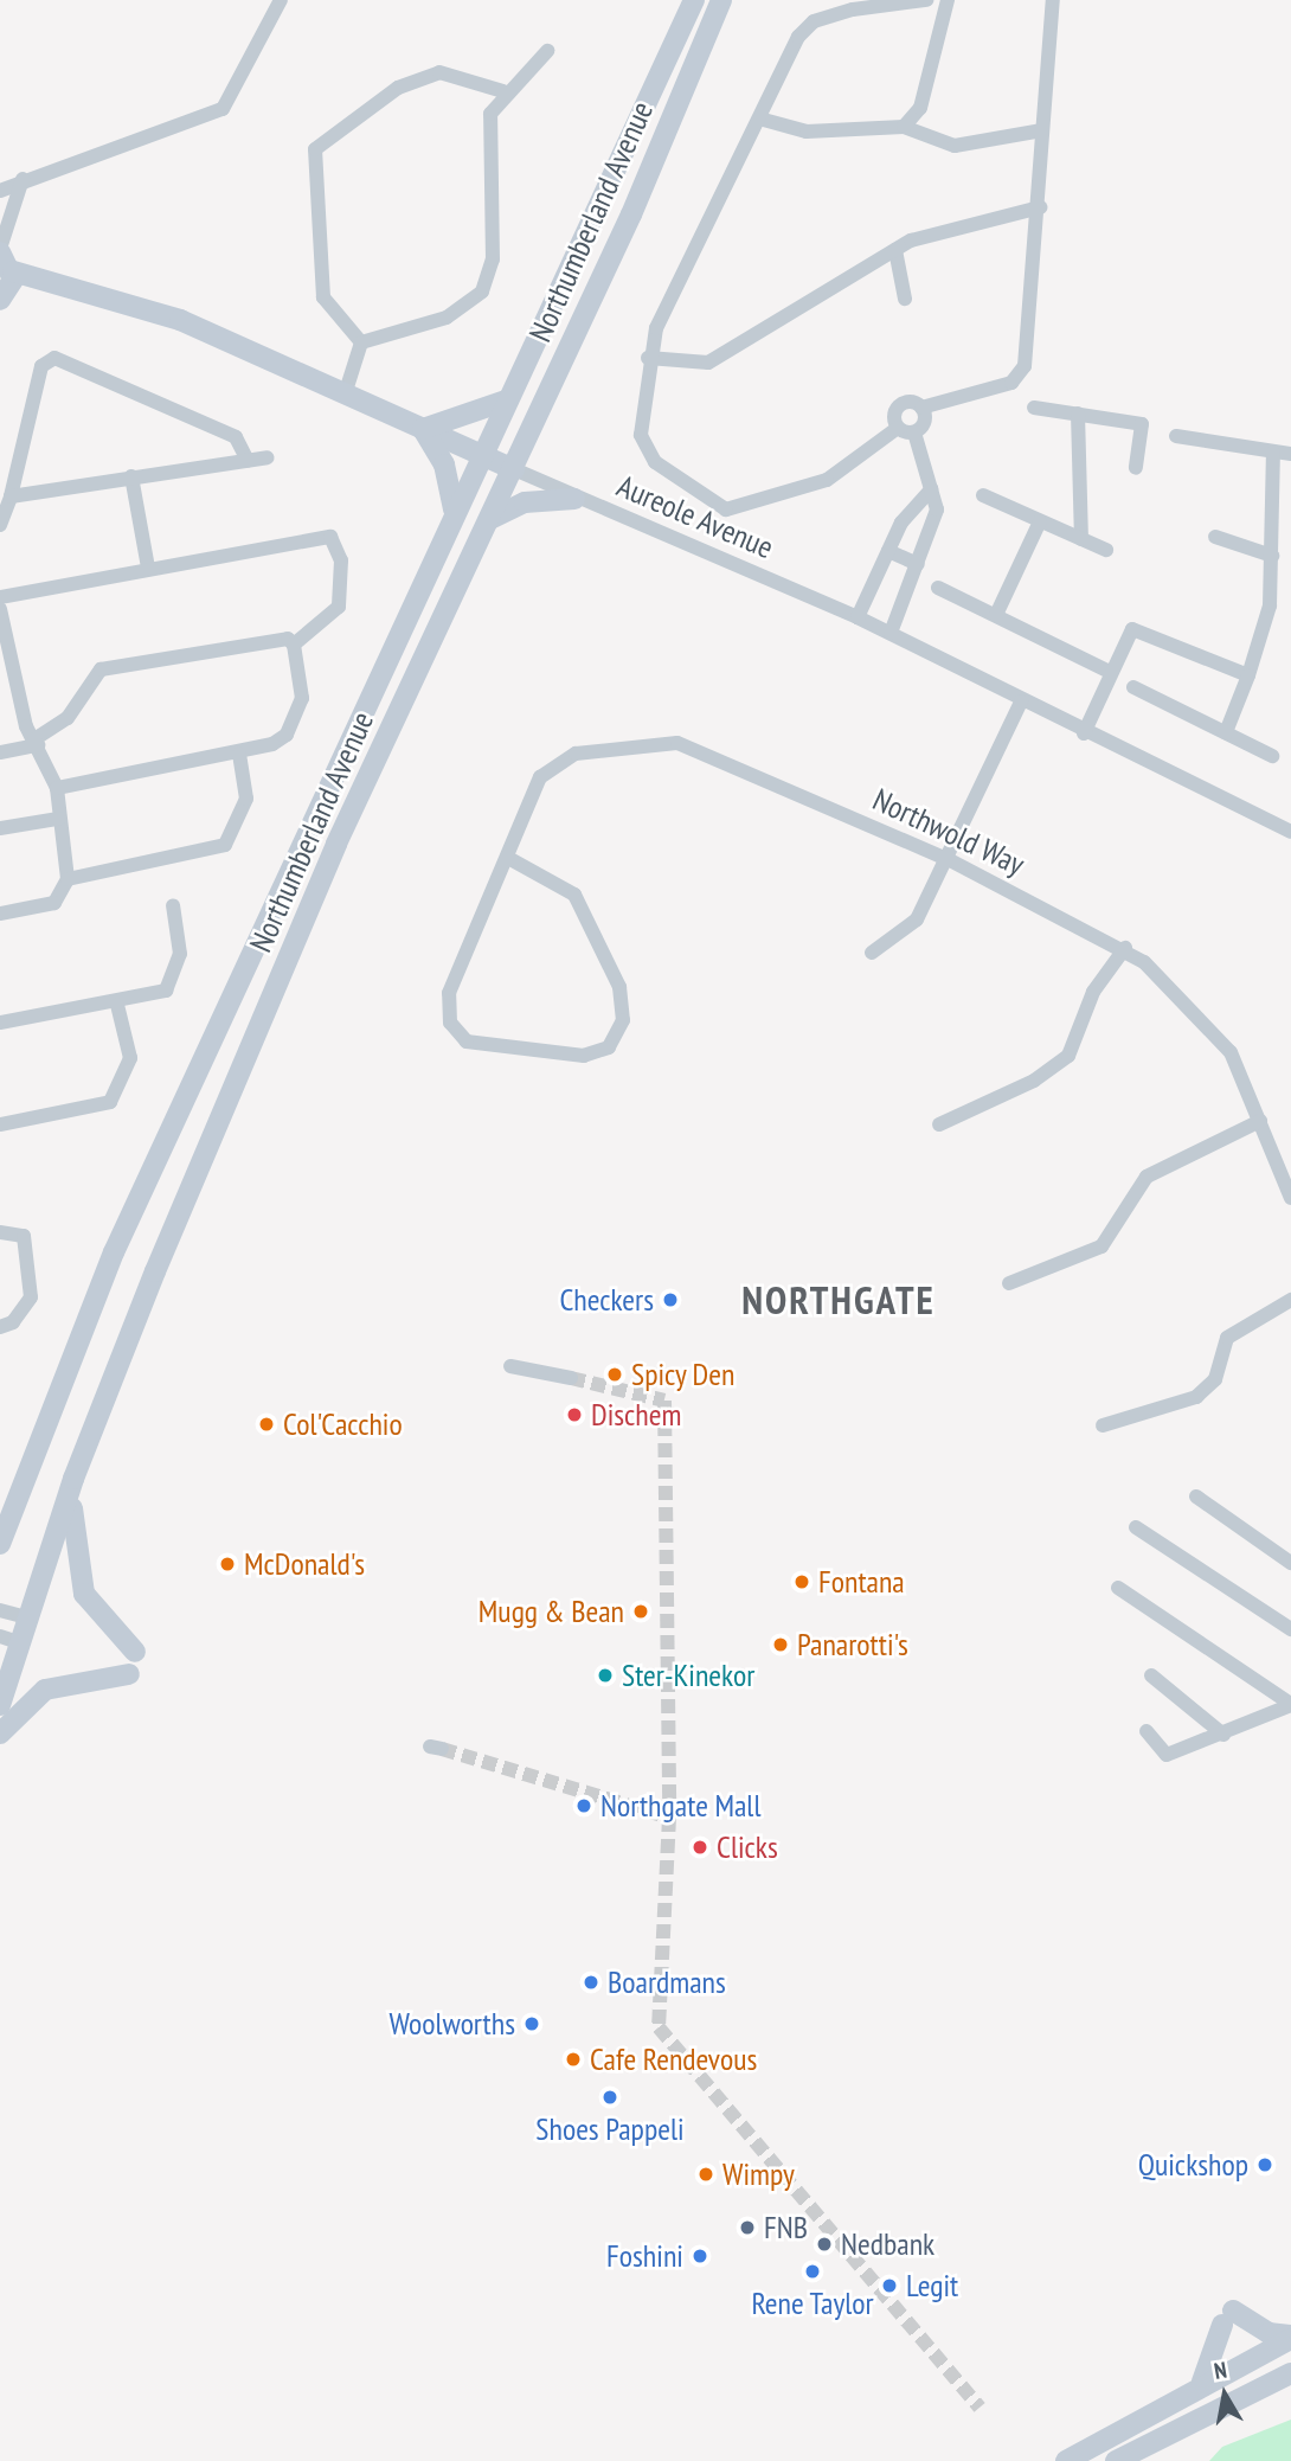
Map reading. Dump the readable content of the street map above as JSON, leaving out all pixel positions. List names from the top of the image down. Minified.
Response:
{"streets":{"main road":["Northumberland Avenue","Aureole Avenue"],"street":["Northwold Way"]},"crossings":[["Northumberland Avenue","Aureole Avenue"]],"districts":["NORTHGATE"],"places":["Checkers","Spicy Den","Dischem","Col'Cacchio","McDonald's","Fontana","Mugg & Bean","Panarotti's","Ster-Kinekor","Northgate Mall","Clicks","Boardmans","Woolworths","Cafe Rendevous","Shoes Pappeli","Quickshop","Wimpy","FNB","Nedbank","Foshini","Rene Taylor","Legit"],"north":"top"}
